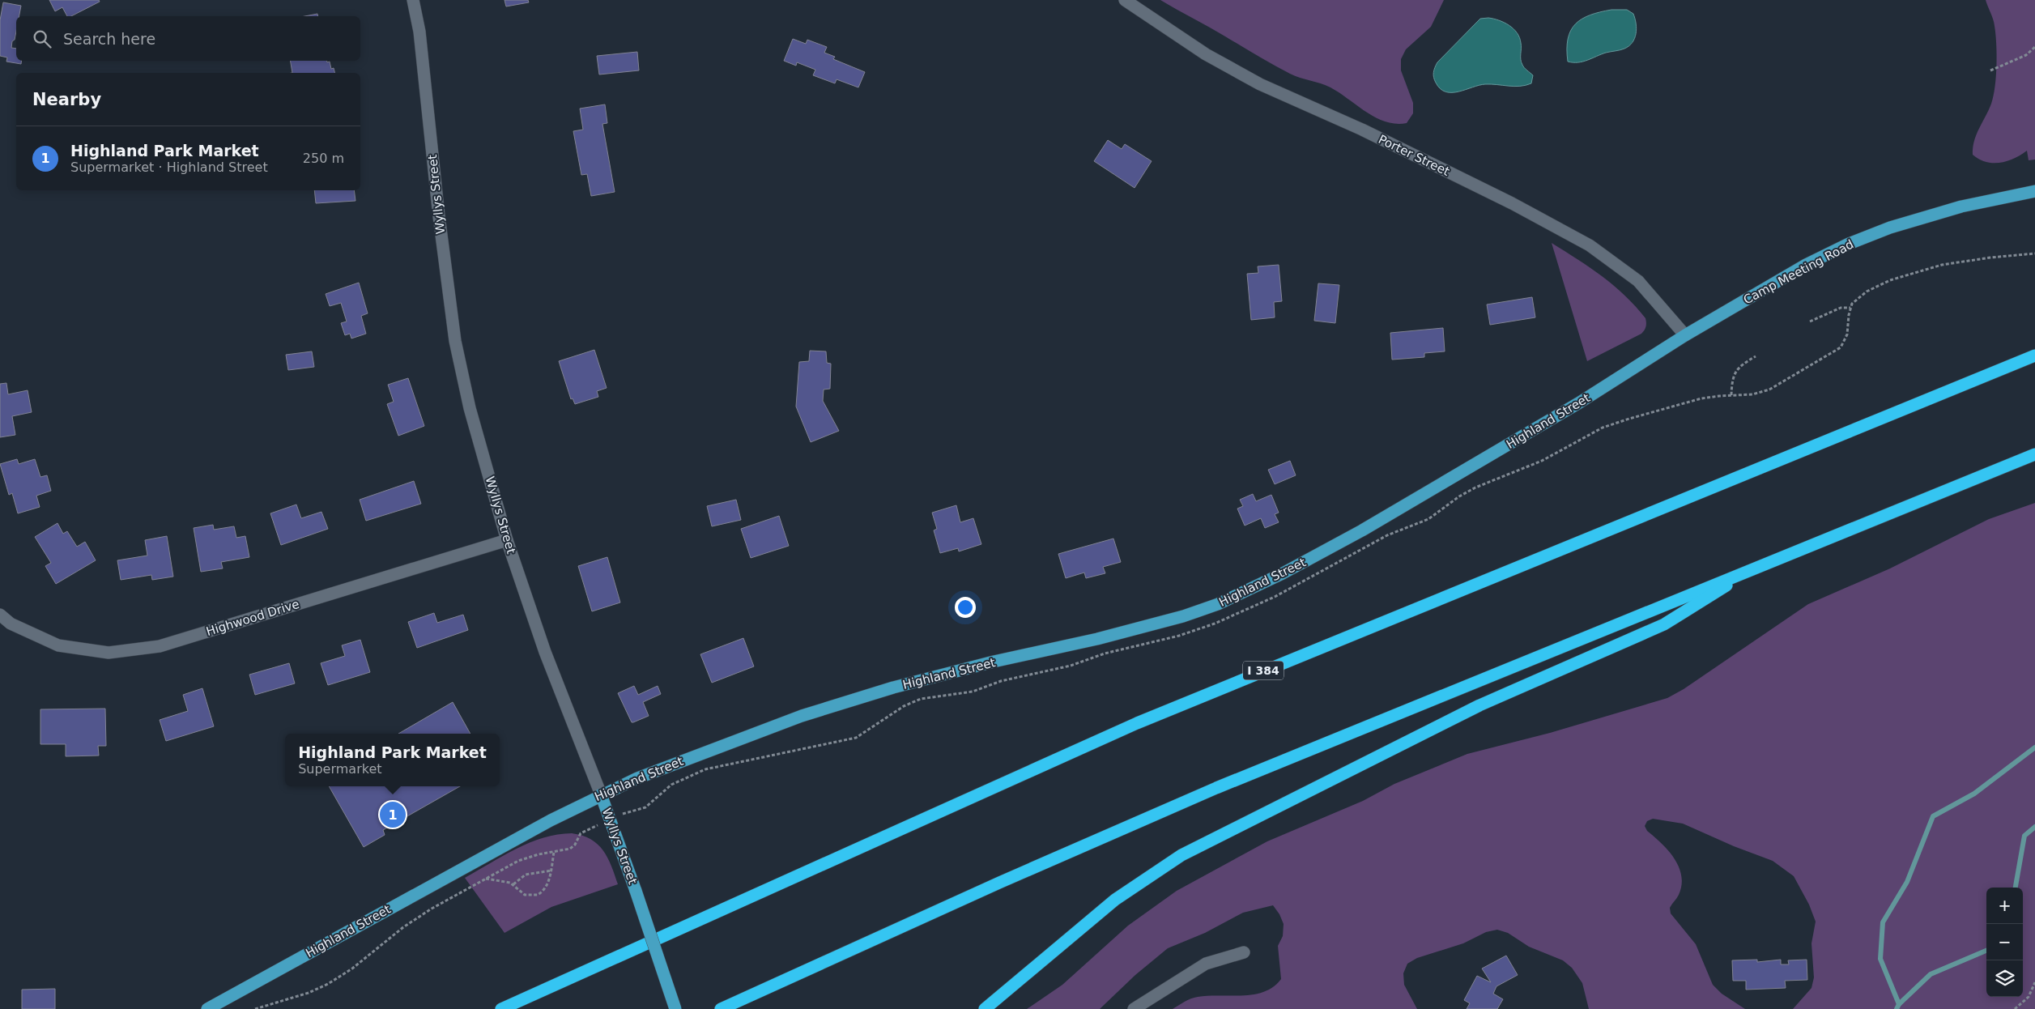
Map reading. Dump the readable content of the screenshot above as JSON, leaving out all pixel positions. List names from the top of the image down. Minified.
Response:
{"streets":{"highway":["I 384"],"main road":["Wyllys Street","Camp Meeting Road","Highland Street"],"street":["Porter Street","Highwood Drive"]},"crossings":[["Porter Street","Camp Meeting Road"],["Porter Street","Highland Street"],["Wyllys Street","Highland Street"],["Wyllys Street","Highwood Drive"],["Camp Meeting Road","Highland Street"]],"page":{"search":"Search here","heading":"Nearby","list":[{"mark":"1","name":"Highland Park Market","note":"Supermarket · Highland Street","value":"250 m"}],"popup":["Highland Park Market","Supermarket"],"pins":"1","map_buttons":["+","−"]}}
